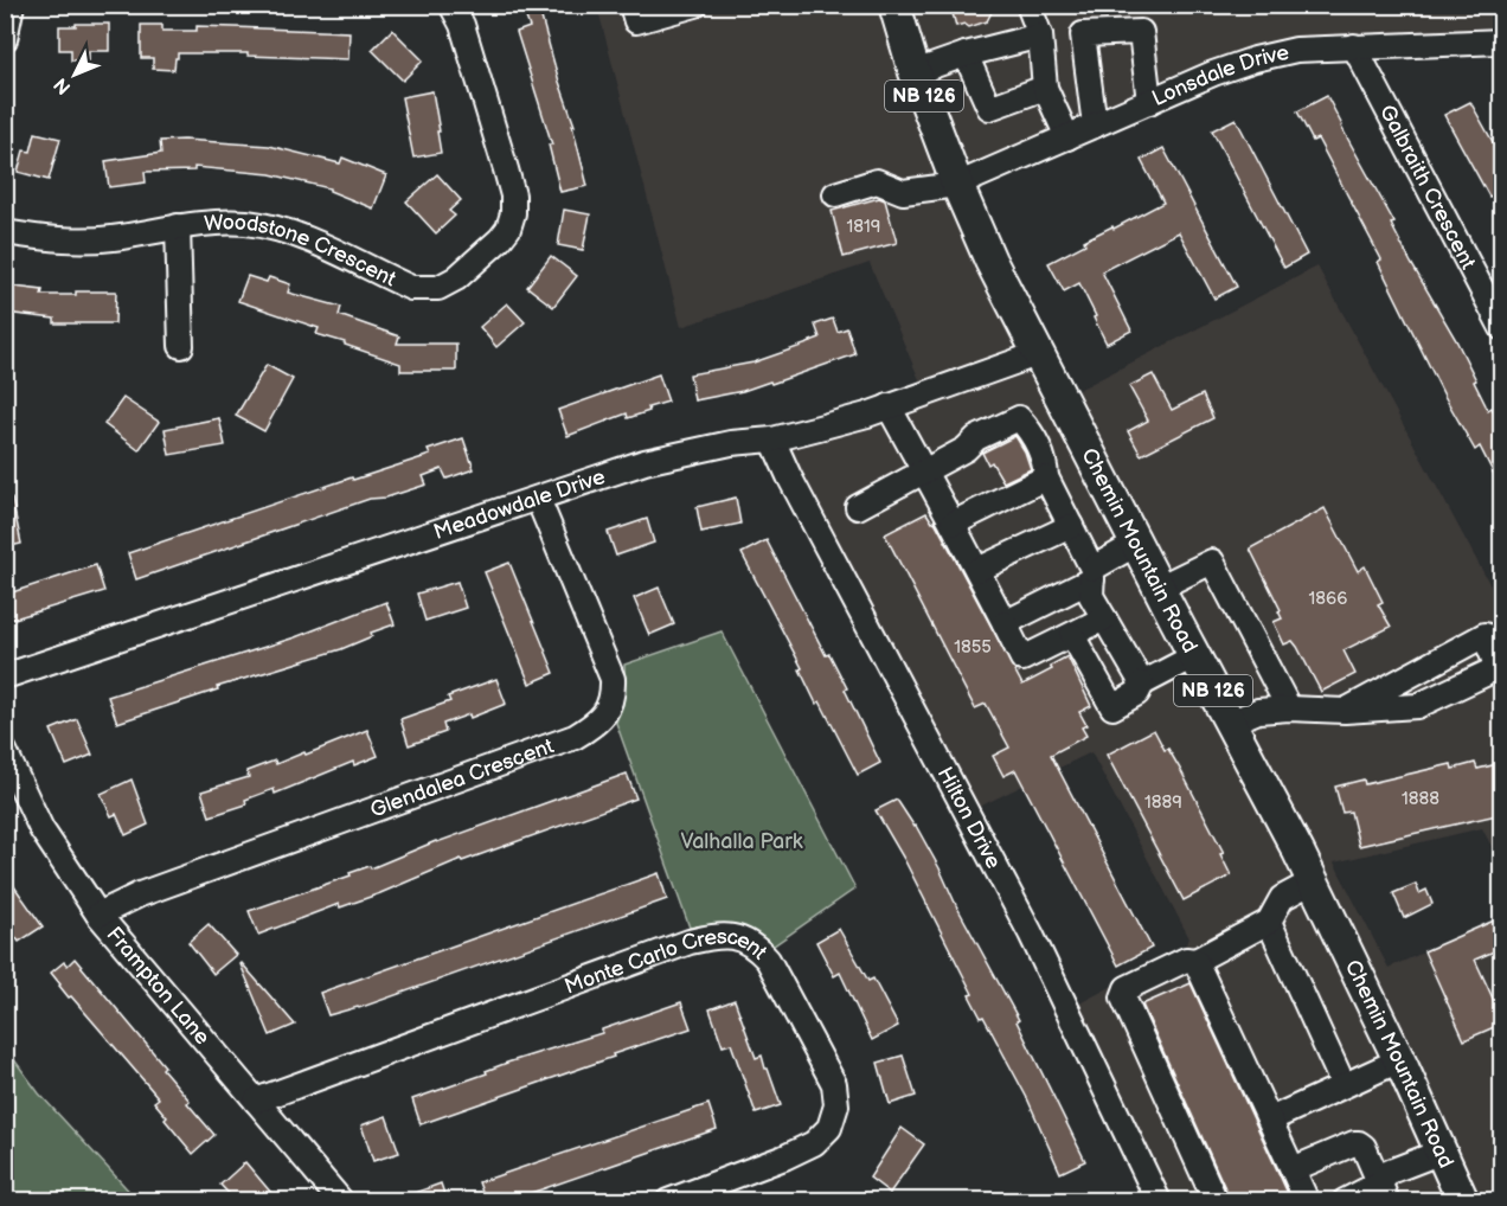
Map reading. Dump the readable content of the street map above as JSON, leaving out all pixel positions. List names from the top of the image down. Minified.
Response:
{"streets":{"main road":["NB 126","Chemin Mountain Road"],"street":["Lonsdale Drive","Galbraith Crescent","Woodstone Crescent","Meadowdale Drive","Glendalea Crescent","Hilton Drive","Monte Carlo Crescent","Frampton Lane"]},"crossings":[["Lonsdale Drive","Galbraith Crescent"],["Lonsdale Drive","Chemin Mountain Road"],["Meadowdale Drive","Chemin Mountain Road"],["Meadowdale Drive","Glendalea Crescent"],["Meadowdale Drive","Hilton Drive"],["Glendalea Crescent","Frampton Lane"],["Monte Carlo Crescent","Frampton Lane"]],"parks":["Valhalla Park"],"house_numbers":["1819","1866","1855","1888","1889"],"north":"bottom left"}
